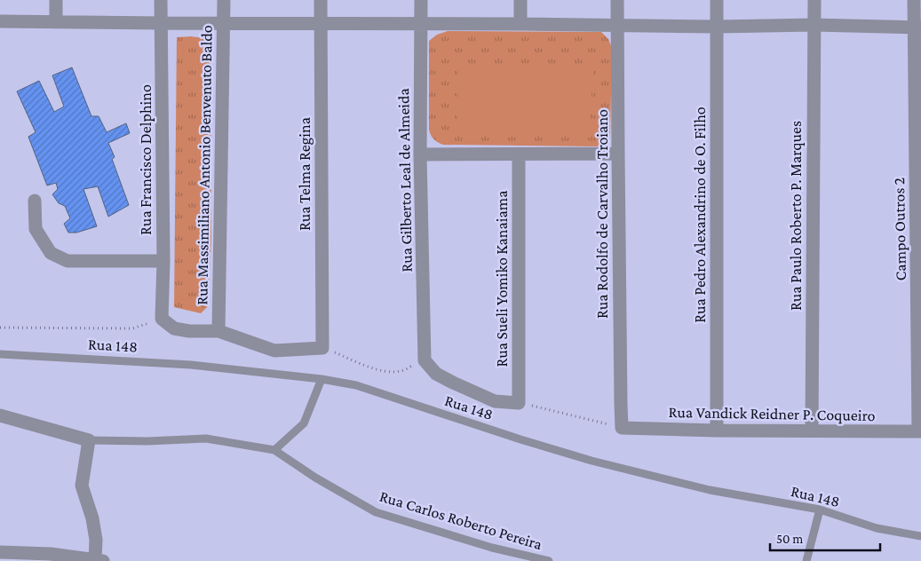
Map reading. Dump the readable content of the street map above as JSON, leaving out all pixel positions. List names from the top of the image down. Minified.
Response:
{"streets":{"street":["Rua Francisco Delphino","Rua Massimiliano Antonio Benvenuto Baldo","Rua Telma Regina","Rua Gilberto Leal de Almeida","Rua Rodolfo de Carvalho Troiano","Rua Pedro Alexandrino de O. Filho","Rua Paulo Roberto P. Marques","Campo Outros 2","Rua Sueli Yomiko Kanaiama","Rua Vandick Reidner P. Coqueiro"],"lane":["Rua 148","Rua Carlos Roberto Pereira"]},"crossings":[["Rua Rodolfo de Carvalho Troiano","Rua Vandick Reidner P. Coqueiro"],["Rua Pedro Alexandrino de O. Filho","Rua Vandick Reidner P. Coqueiro"],["Rua Paulo Roberto P. Marques","Rua Vandick Reidner P. Coqueiro"],["Campo Outros 2","Rua Vandick Reidner P. Coqueiro"]],"scale_bar":"50 m"}
